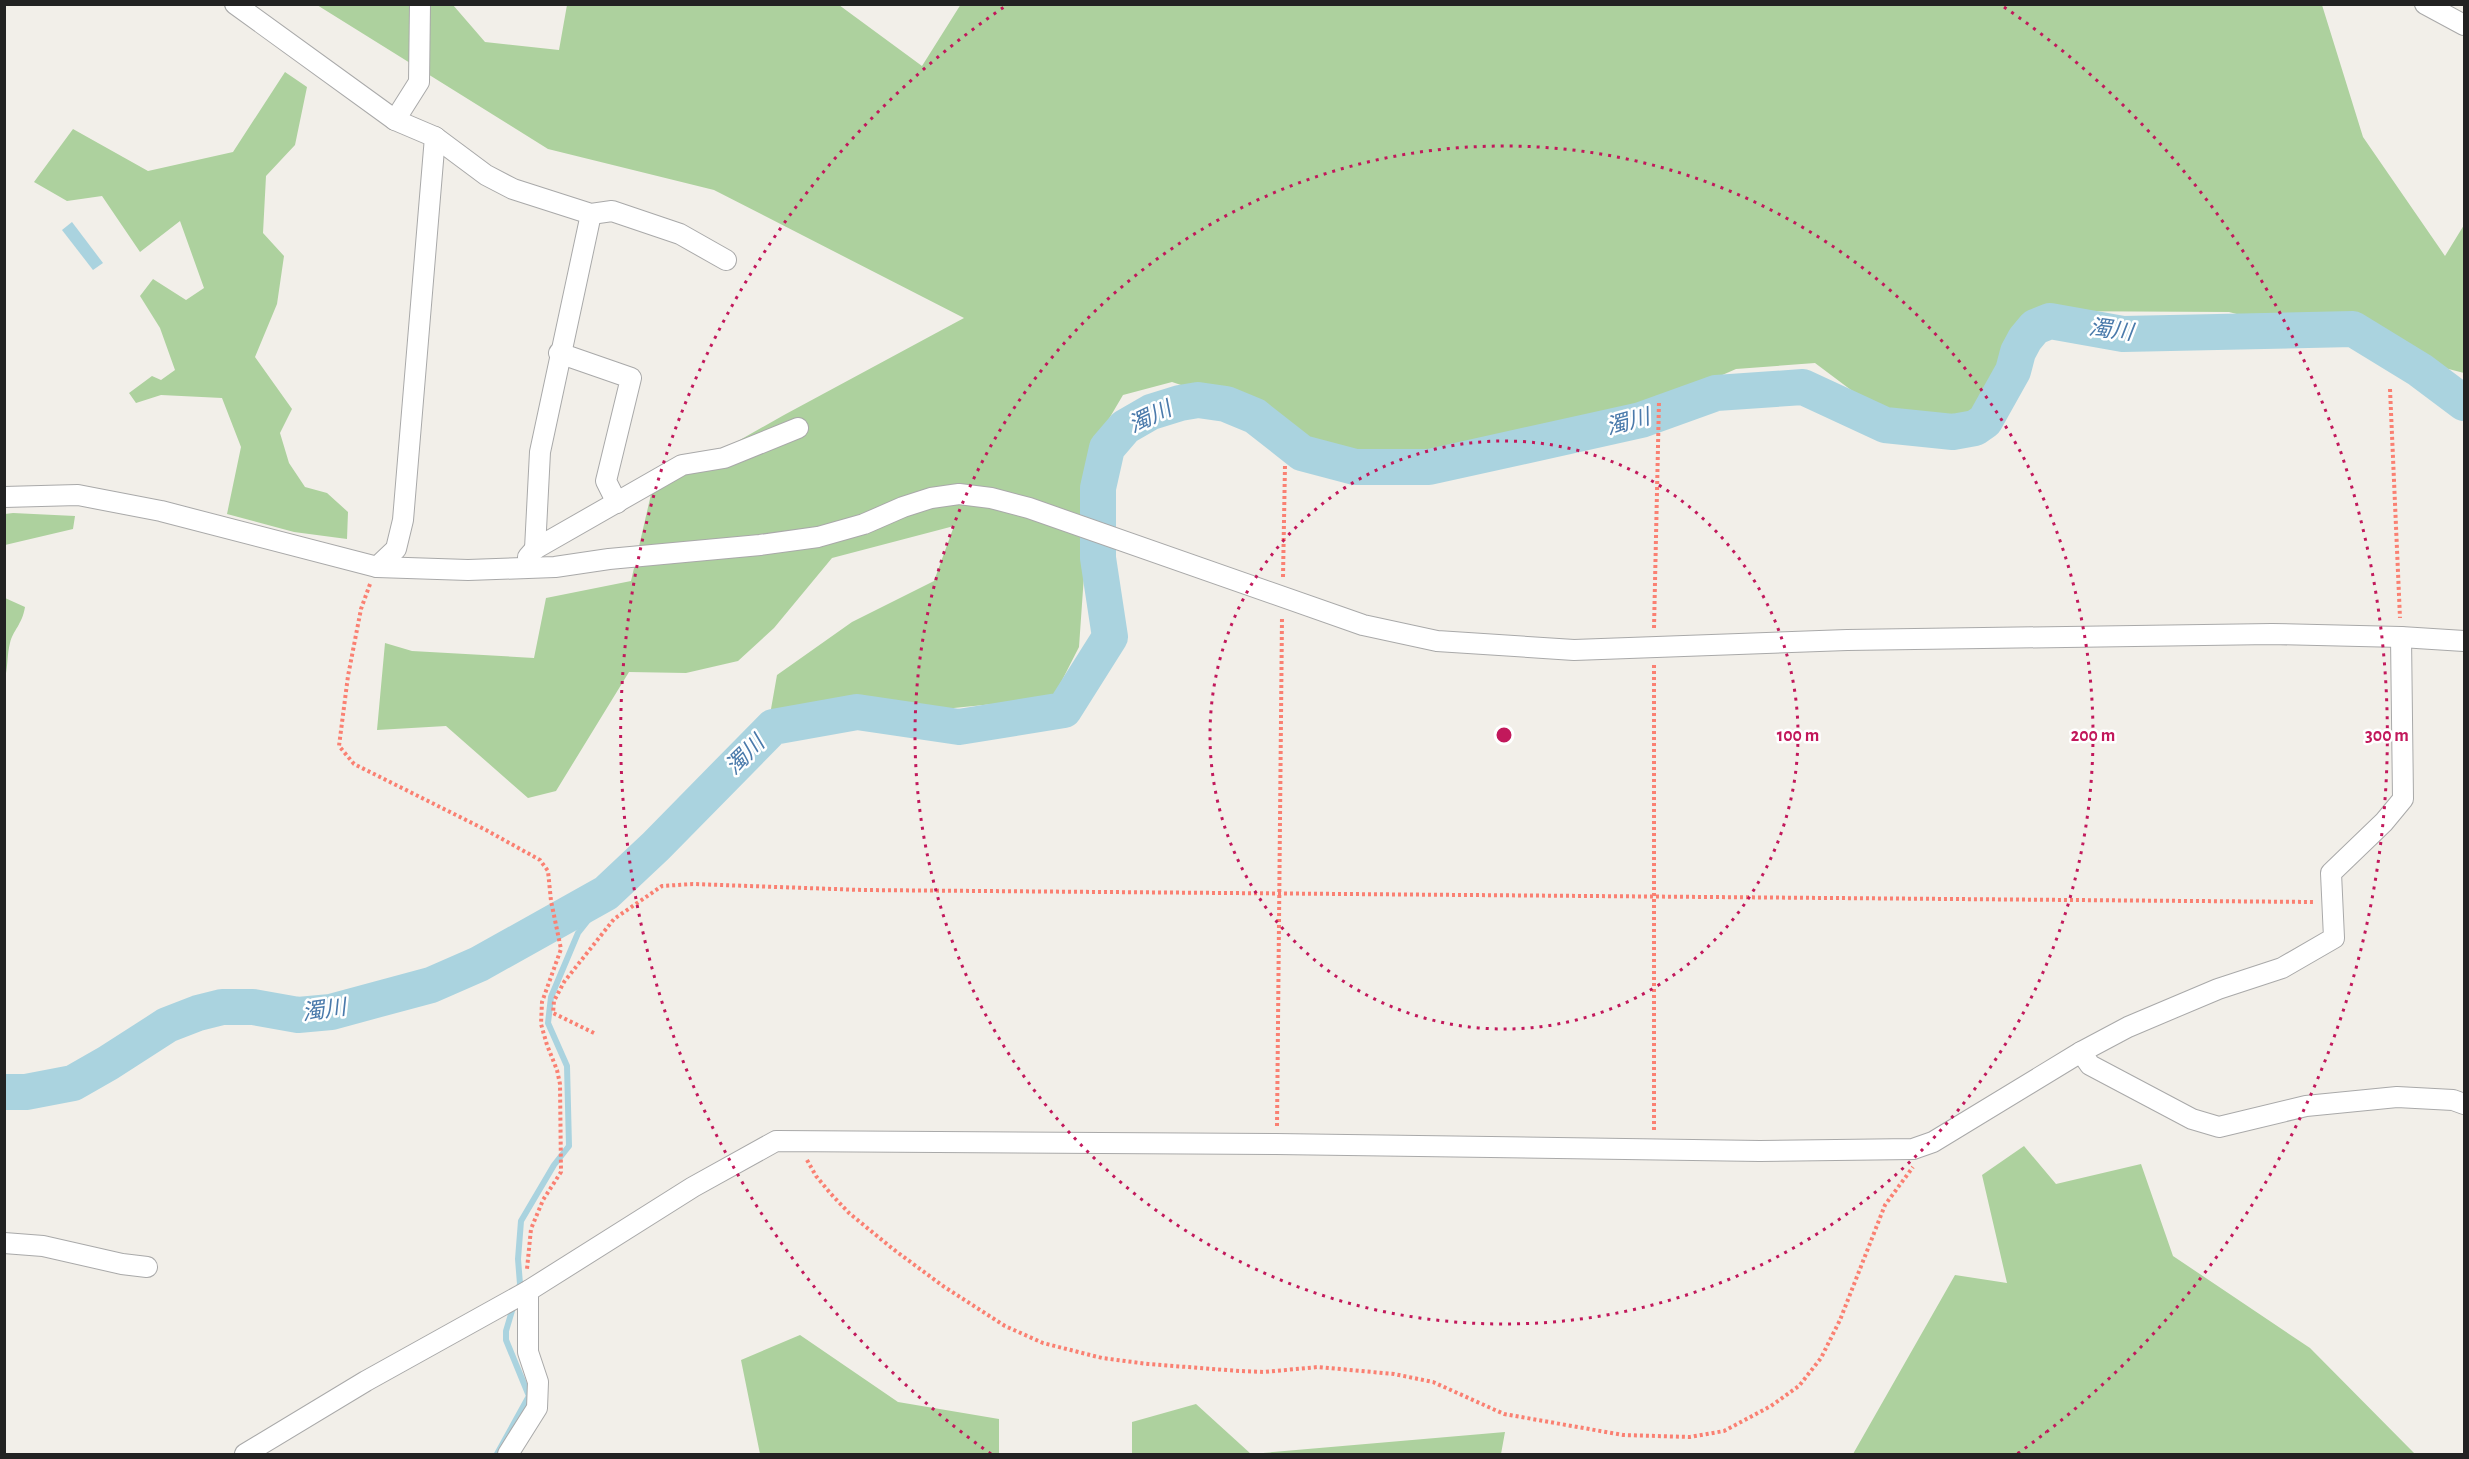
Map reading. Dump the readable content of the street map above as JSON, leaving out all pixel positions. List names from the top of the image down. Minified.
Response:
{"water":["濁川"],"rings":["100 m","200 m","300 m"]}
